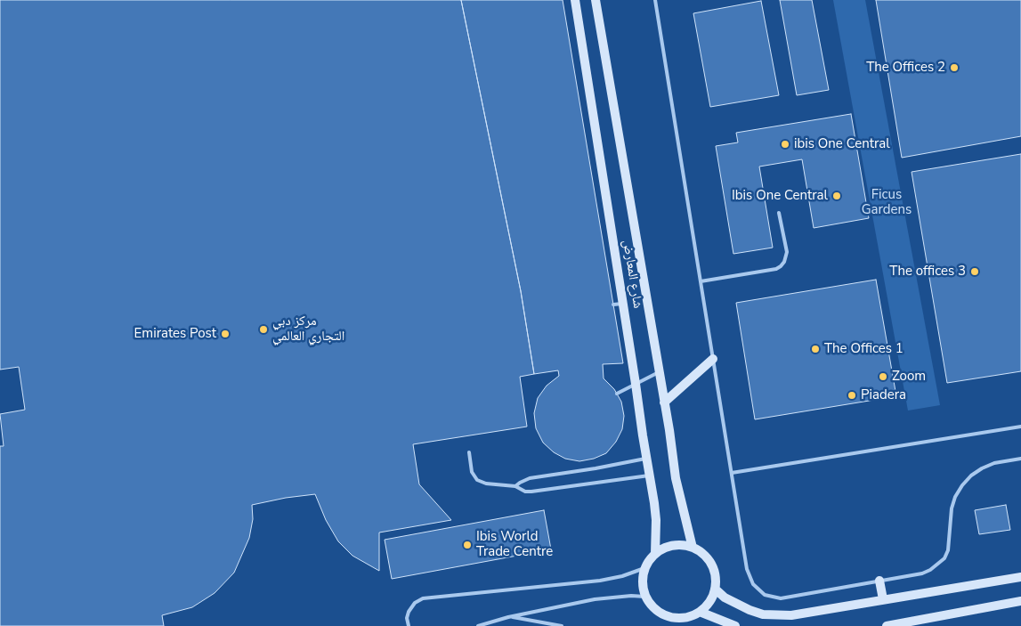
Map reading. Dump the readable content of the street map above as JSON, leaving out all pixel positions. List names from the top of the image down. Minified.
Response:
{"streets":{"street":["شارع المعارض"]},"parks":["Ficus Gardens"],"places":["The Offices 2","ibis One Central","Ibis One Central","The offices 3","مركز دبي التجاري العالمي","Emirates Post","The Offices 1","Zoom","Piadera","Ibis World Trade Centre"]}
